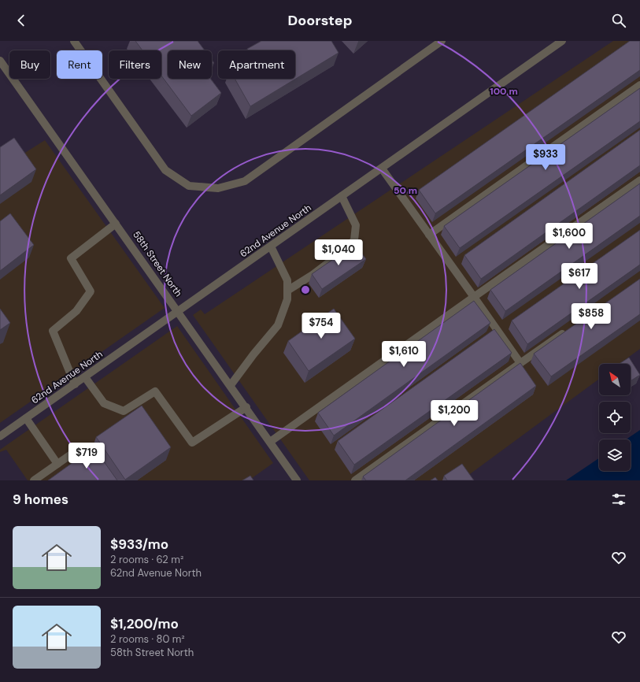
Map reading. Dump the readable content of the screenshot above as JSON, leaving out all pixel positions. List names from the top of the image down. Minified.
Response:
{"streets":{"street":["62nd Avenue North","58th Street North"]},"crossings":[["62nd Avenue North","58th Street North"]],"north":"top left","page":{"header":"Doorstep","chip":["Buy","Rent","Filters","New","Apartment"],"price":["$933","$1,600","$1,040","$617","$858","$754","$1,610","$1,200","$719"],"heading":"9 homes","list":[{"name":"$933/mo","note":"2 rooms · 62 m² · 62nd Avenue North"},{"name":"$1,200/mo","note":"2 rooms · 80 m² · 58th Street North"}]},"rings":["100 m","50 m"]}
